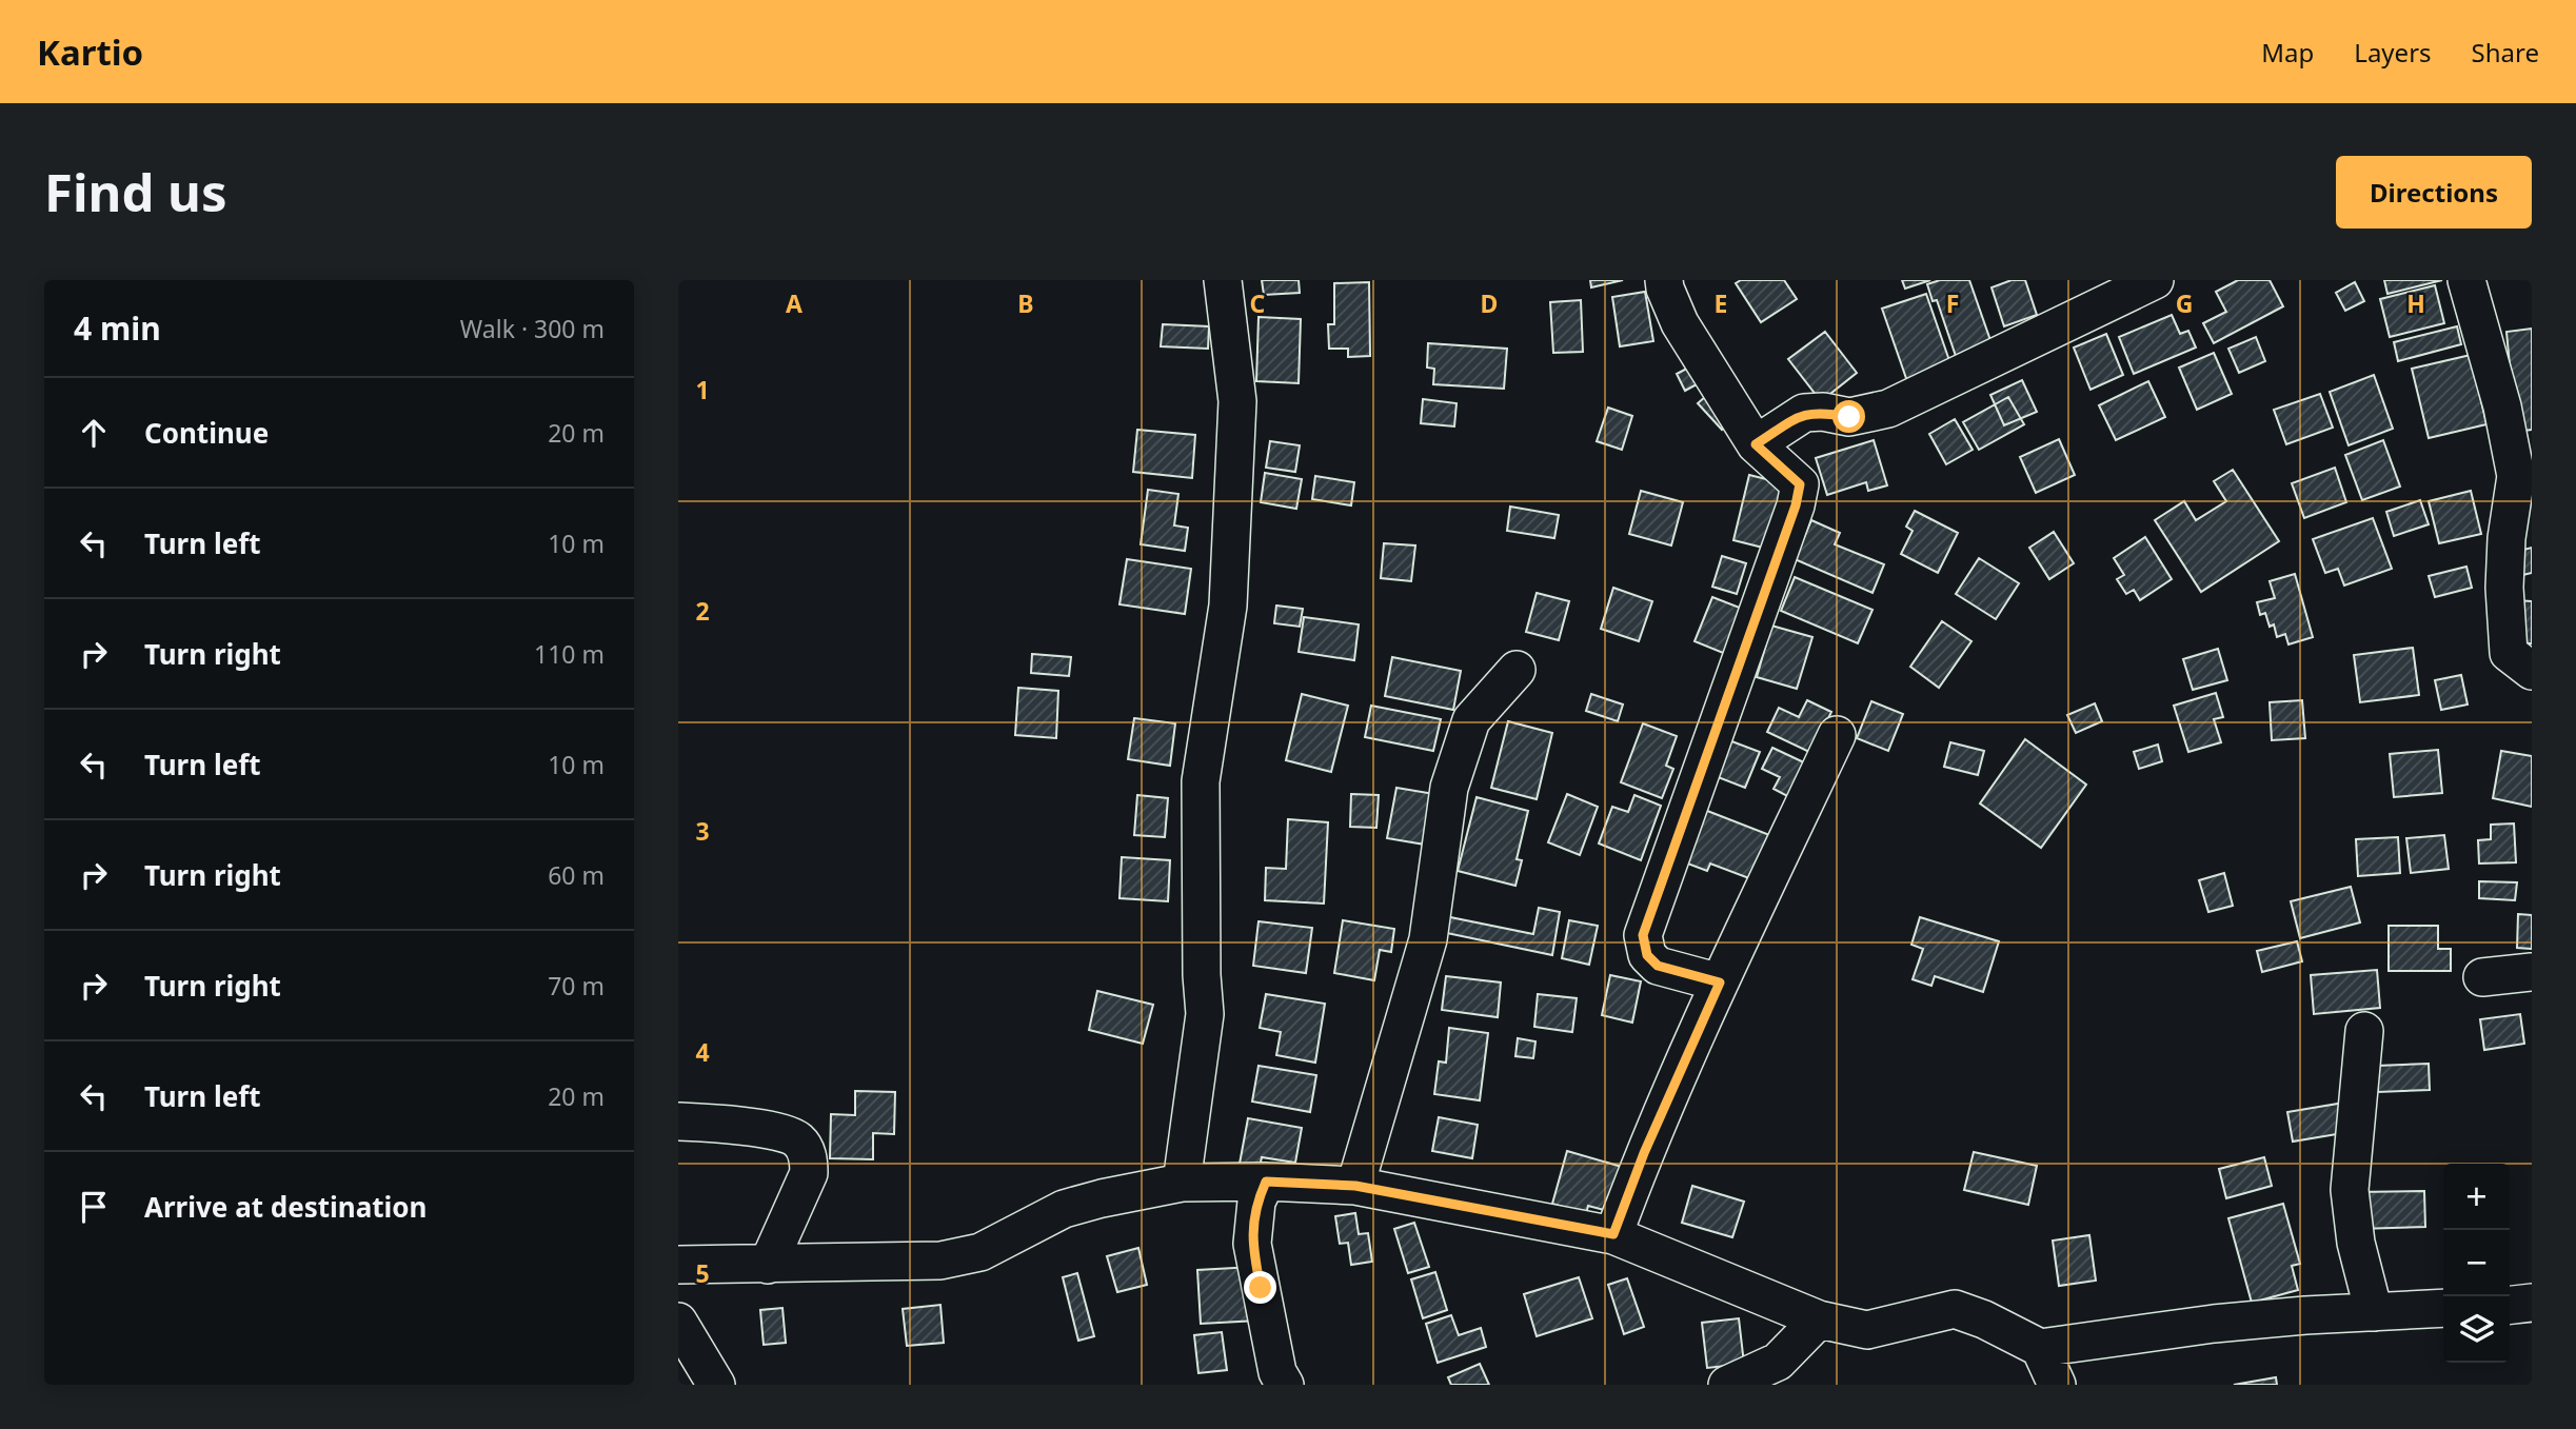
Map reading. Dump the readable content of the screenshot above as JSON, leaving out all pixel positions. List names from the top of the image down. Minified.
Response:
{"page":{"header":"Kartio","nav":["Map","Layers","Share"],"buttons":"Directions","title":"Find us","heading":["4 min","Walk · 300 m"],"list":[["Continue","20 m"],["Turn left","10 m"],["Turn right","110 m"],["Turn left","10 m"],["Turn right","60 m"],["Turn right","70 m"],["Turn left","20 m"],"Arrive at destination"],"map_buttons":["+","−"]},"grid":{"columns":["A","B","C","D","E","F","G","H"],"rows":["1","2","3","4","5"]}}
